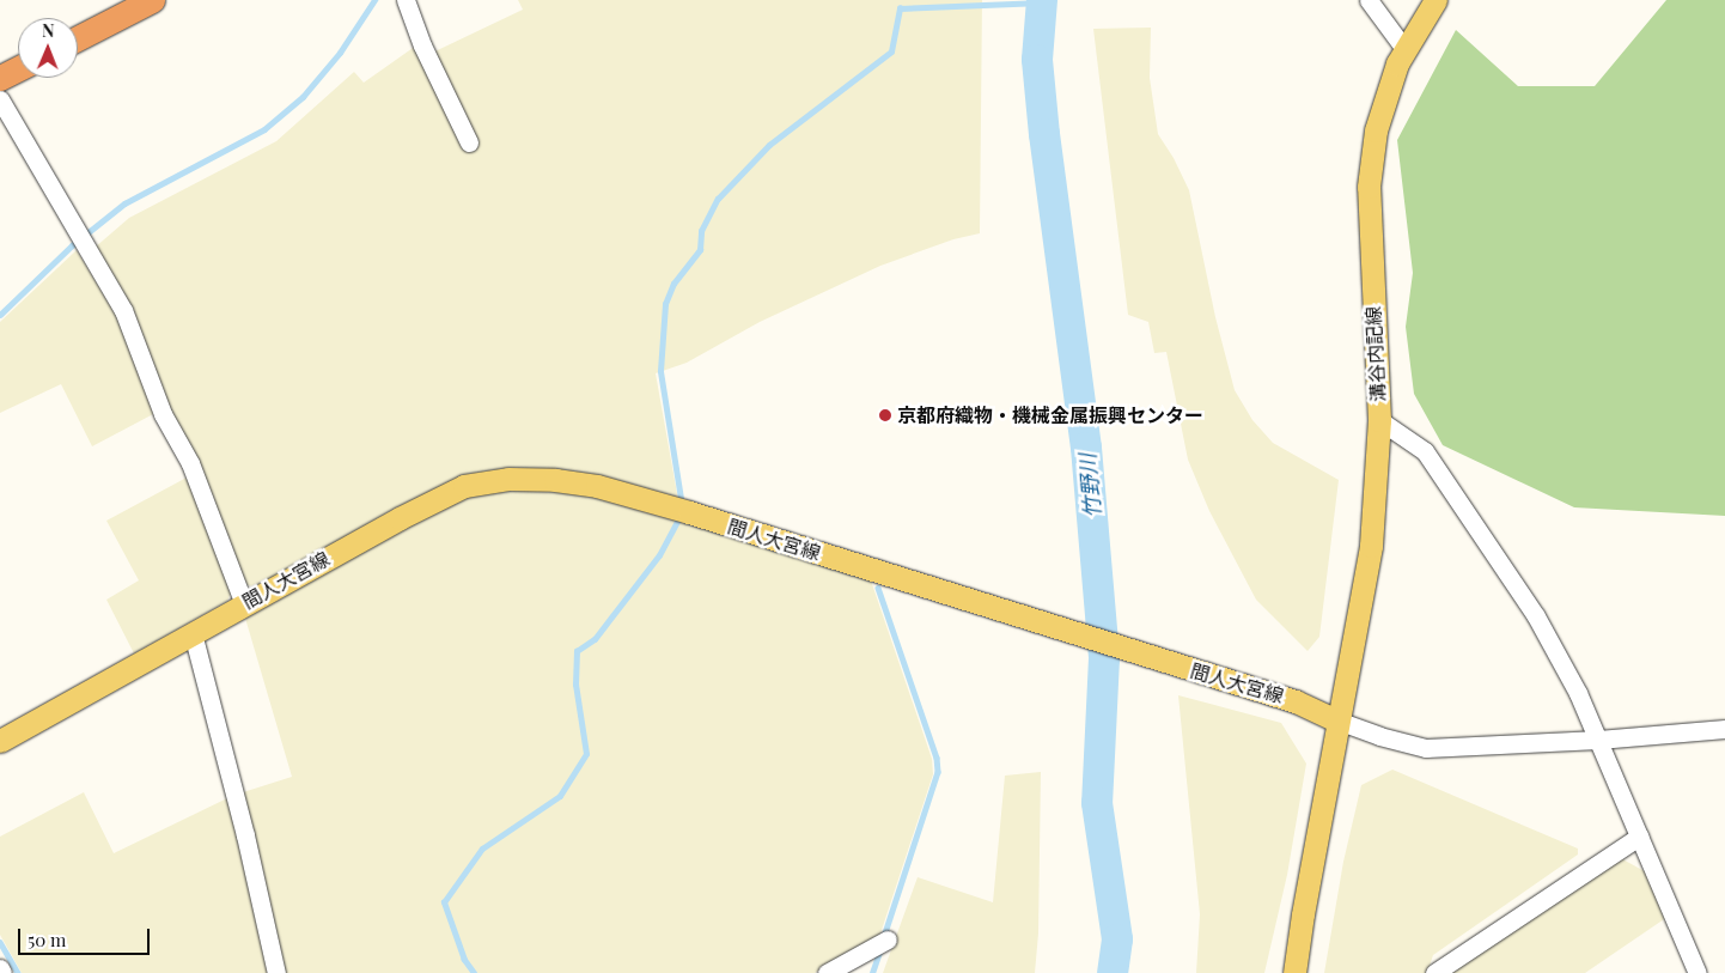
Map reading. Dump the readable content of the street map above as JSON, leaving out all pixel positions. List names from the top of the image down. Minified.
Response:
{"streets":{"main road":["溝谷内記線","間人大宮線"]},"crossings":[["溝谷内記線","間人大宮線"]],"water":["竹野川"],"places":["京都府織物・機械金属振興センター"],"scale_bar":"50 m","north":"top"}
